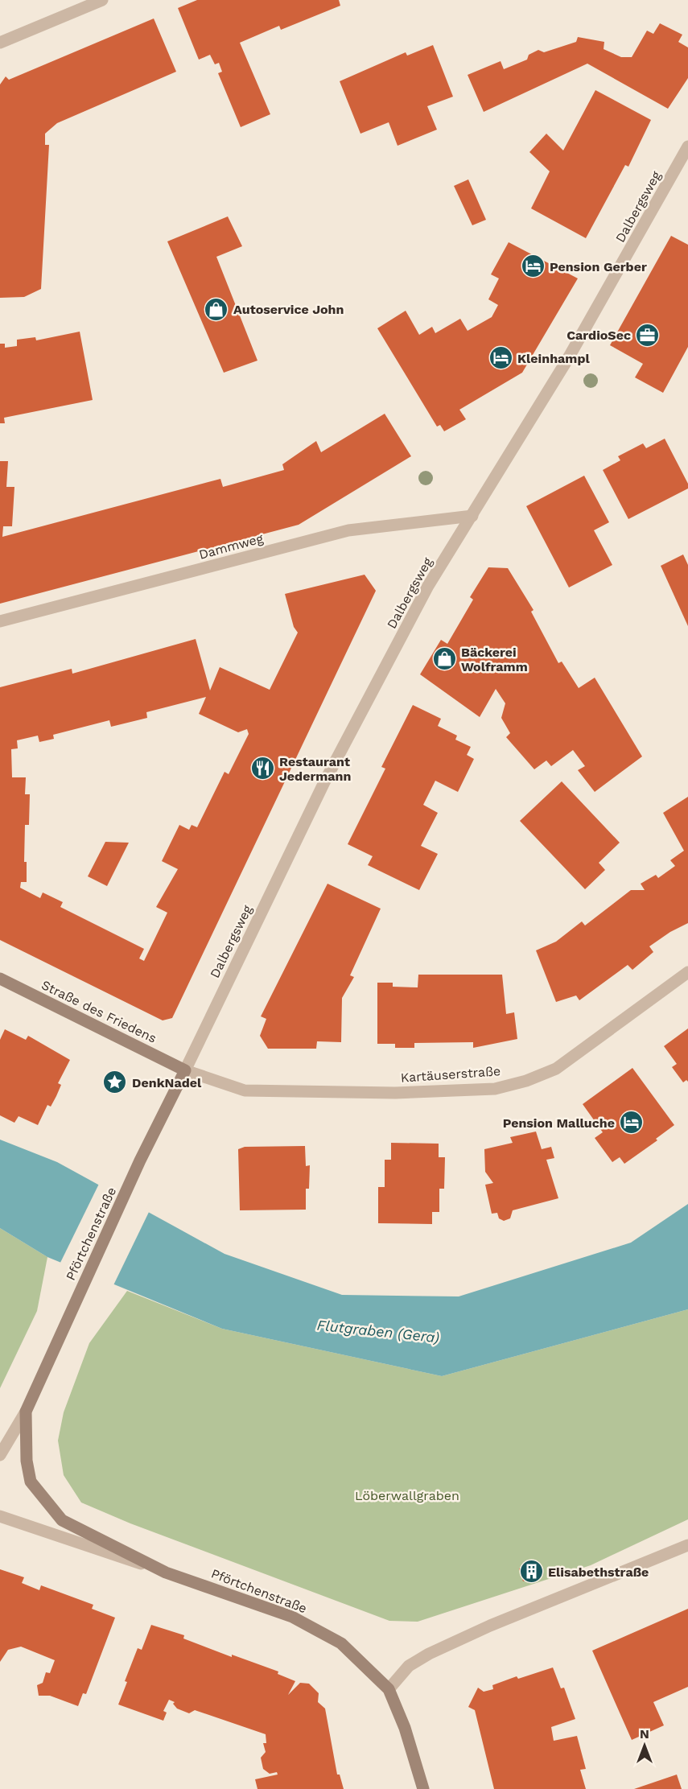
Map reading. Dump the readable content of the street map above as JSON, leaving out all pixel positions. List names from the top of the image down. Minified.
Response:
{"streets":{"main road":["Straße des Friedens","Pförtchenstraße"],"street":["Dalbergsweg","Dammweg","Kartäuserstraße"]},"crossings":[["Dalbergsweg","Dammweg"],["Dalbergsweg","Straße des Friedens"],["Dalbergsweg","Kartäuserstraße"],["Dalbergsweg","Pförtchenstraße"],["Straße des Friedens","Kartäuserstraße"],["Straße des Friedens","Pförtchenstraße"],["Kartäuserstraße","Pförtchenstraße"]],"water":["Flutgraben (Gera)"],"parks":["Löberwallgraben"],"places":{"hotel":["Pension Gerber","Kleinhampl","Pension Malluche"],"shop":["Autoservice John","Bäckerei Wolframm"],"office":["CardioSec"],"restaurant":["Restaurant Jedermann"],"place":["DenkNadel"],"building":["Elisabethstraße"]},"north":"top"}
